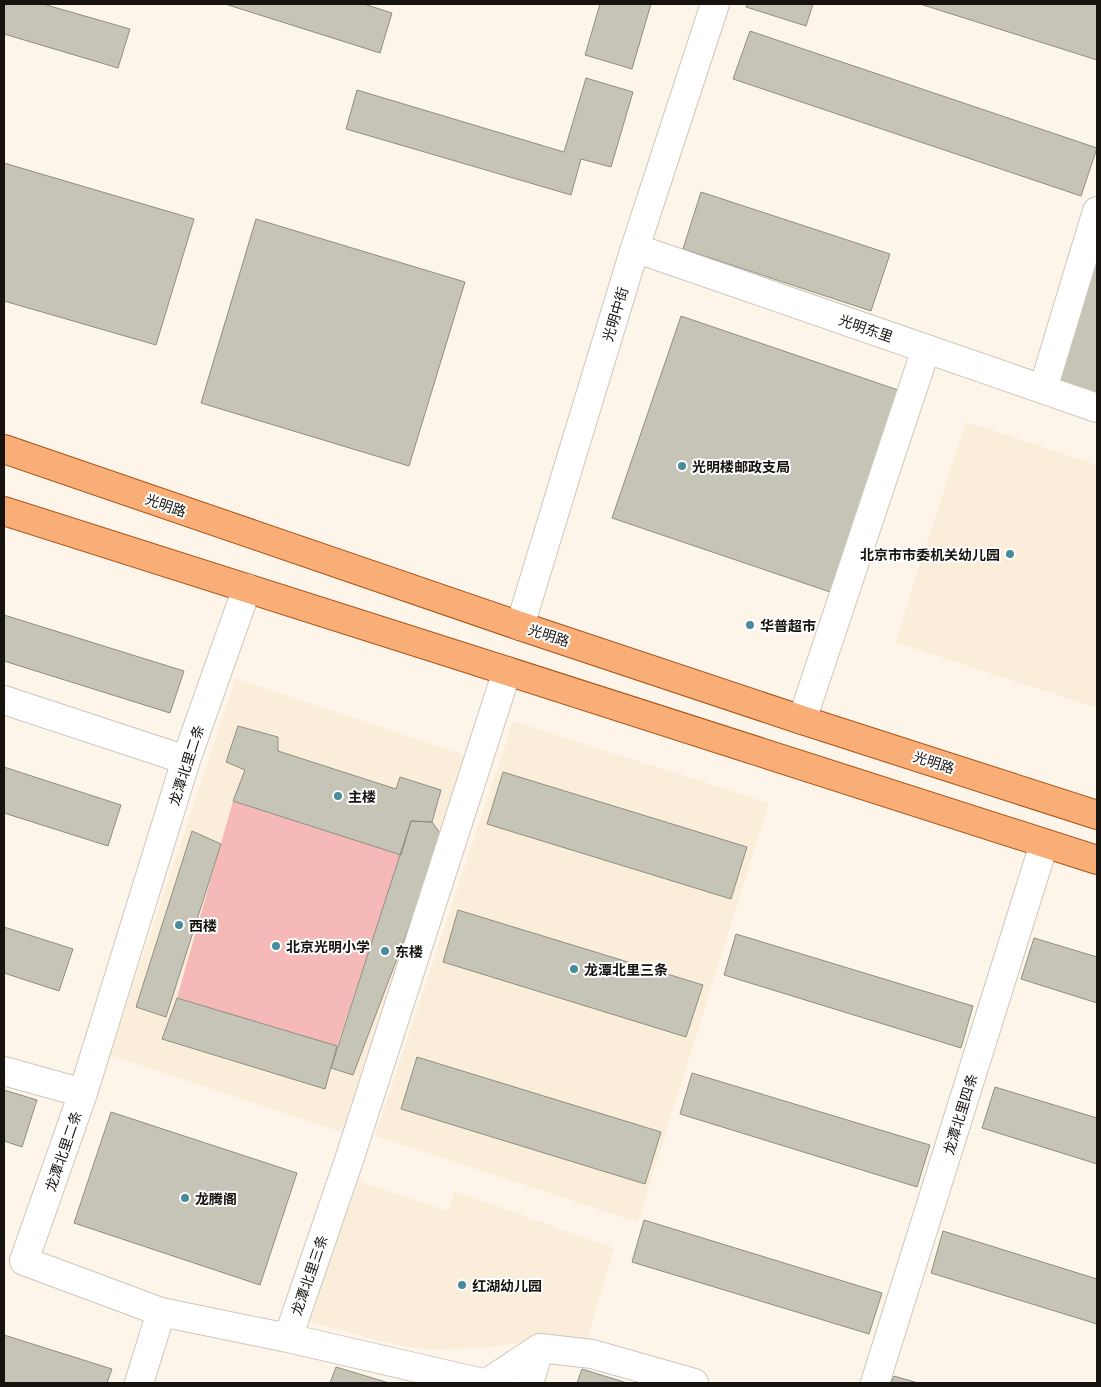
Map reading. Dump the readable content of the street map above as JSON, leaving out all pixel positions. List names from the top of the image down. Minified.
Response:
{"streets":{"main road":["光明路"],"street":["光明中街","光明东里","龙潭北里二条","龙潭北里四条","龙潭北里三条"]},"crossings":[["光明中街","光明东里"],["光明中街","光明路"],["龙潭北里二条","龙潭北里三条"]],"places":["光明楼邮政支局","北京市市委机关幼儿园","华普超市","主楼","西楼","北京光明小学","东楼","龙潭北里三条","龙腾阁","红湖幼儿园"]}
